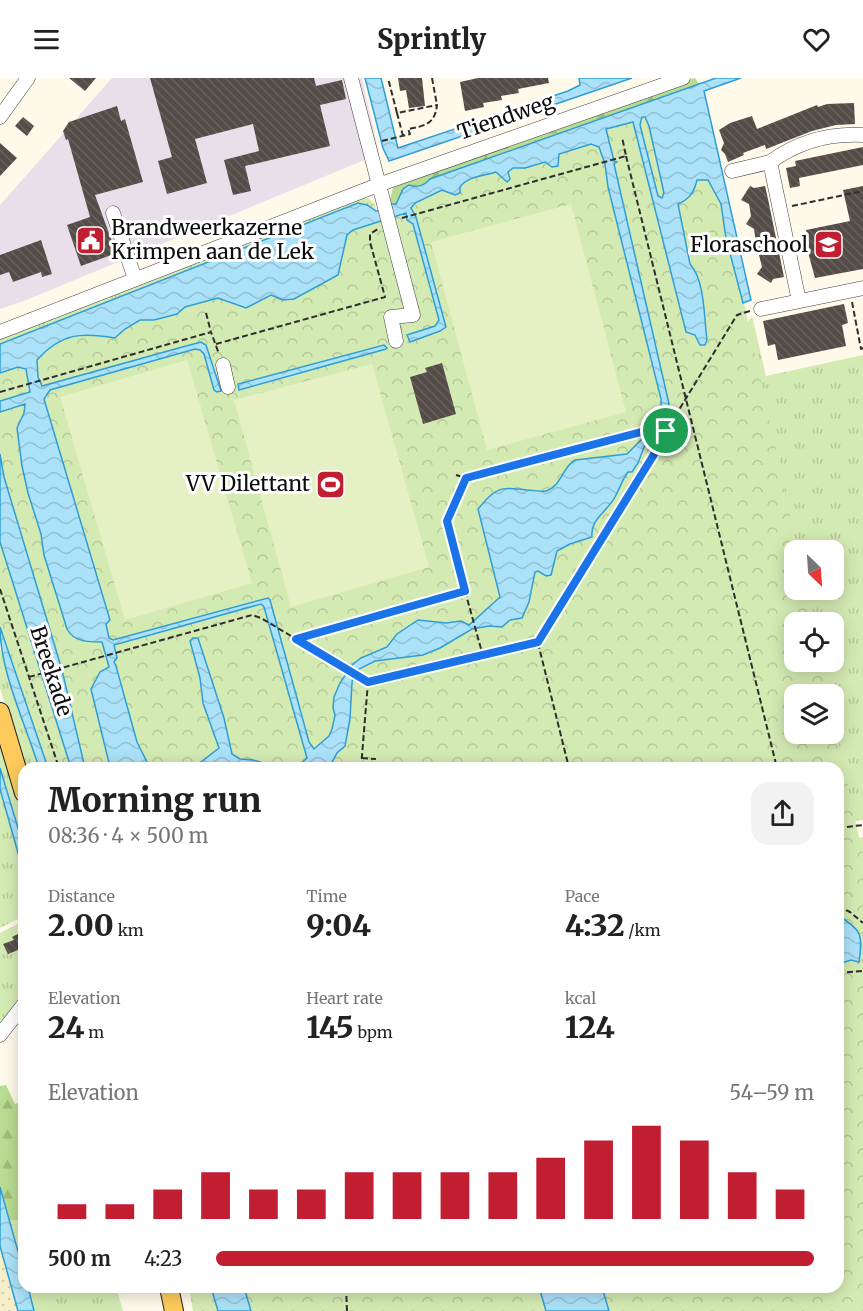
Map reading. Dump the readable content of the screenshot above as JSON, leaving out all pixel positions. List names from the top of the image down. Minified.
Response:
{"streets":{"street":["Tiendweg"],"path":["Breekade"]},"places":{"public building":["Brandweerkazerne Krimpen aan de Lek"],"school or university":["Floraschool"],"sports":["VV Dilettant"]},"north":"bottom right","page":{"header":"Sprintly","heading":["Morning run","08:36 · 4 × 500 m"],"stats":[["Distance","2.00 km"],["Time","9:04"],["Pace","4:32 /km"],["Elevation","24 m"],["Heart rate","145 bpm"],["kcal","124"]],"chart":["Elevation","54–59 m"],"list":[{"name":"500 m","note":"4:23"}]}}
